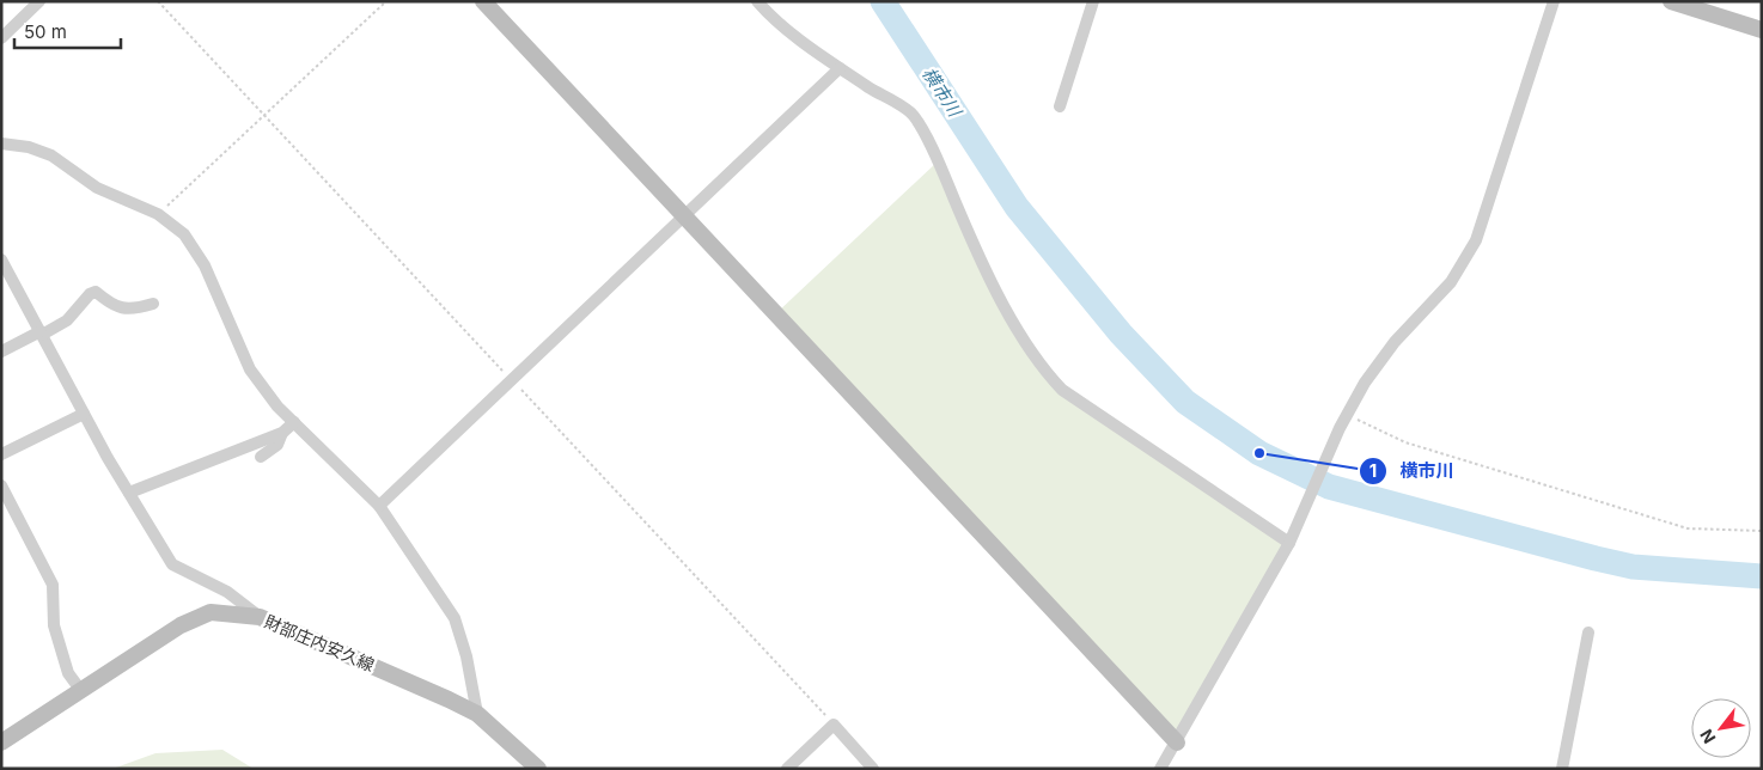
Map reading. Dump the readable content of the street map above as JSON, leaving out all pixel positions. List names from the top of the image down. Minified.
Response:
{"streets":{"street":["財部庄内安久線"]},"water":["横市川"],"places":["横市川"],"scale_bar":"50 m","north":"bottom left"}
